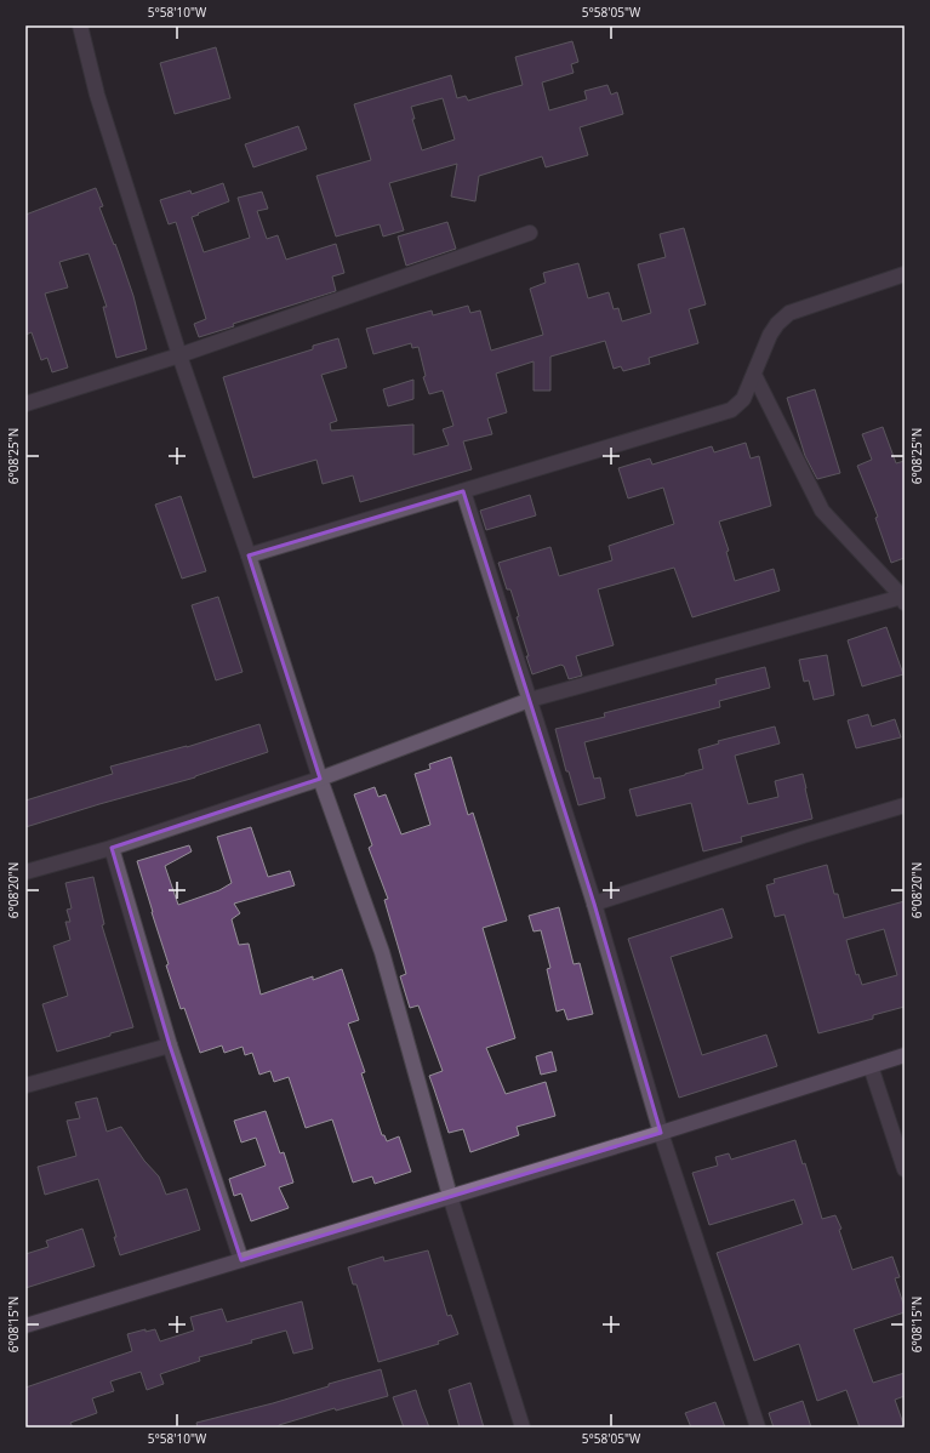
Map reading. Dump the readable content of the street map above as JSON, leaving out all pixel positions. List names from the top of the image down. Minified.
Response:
{"coordinates":["5°58'10\"W","5°58'05\"W","6°08'25\"N","6°08'20\"N","6°08'15\"N"]}
